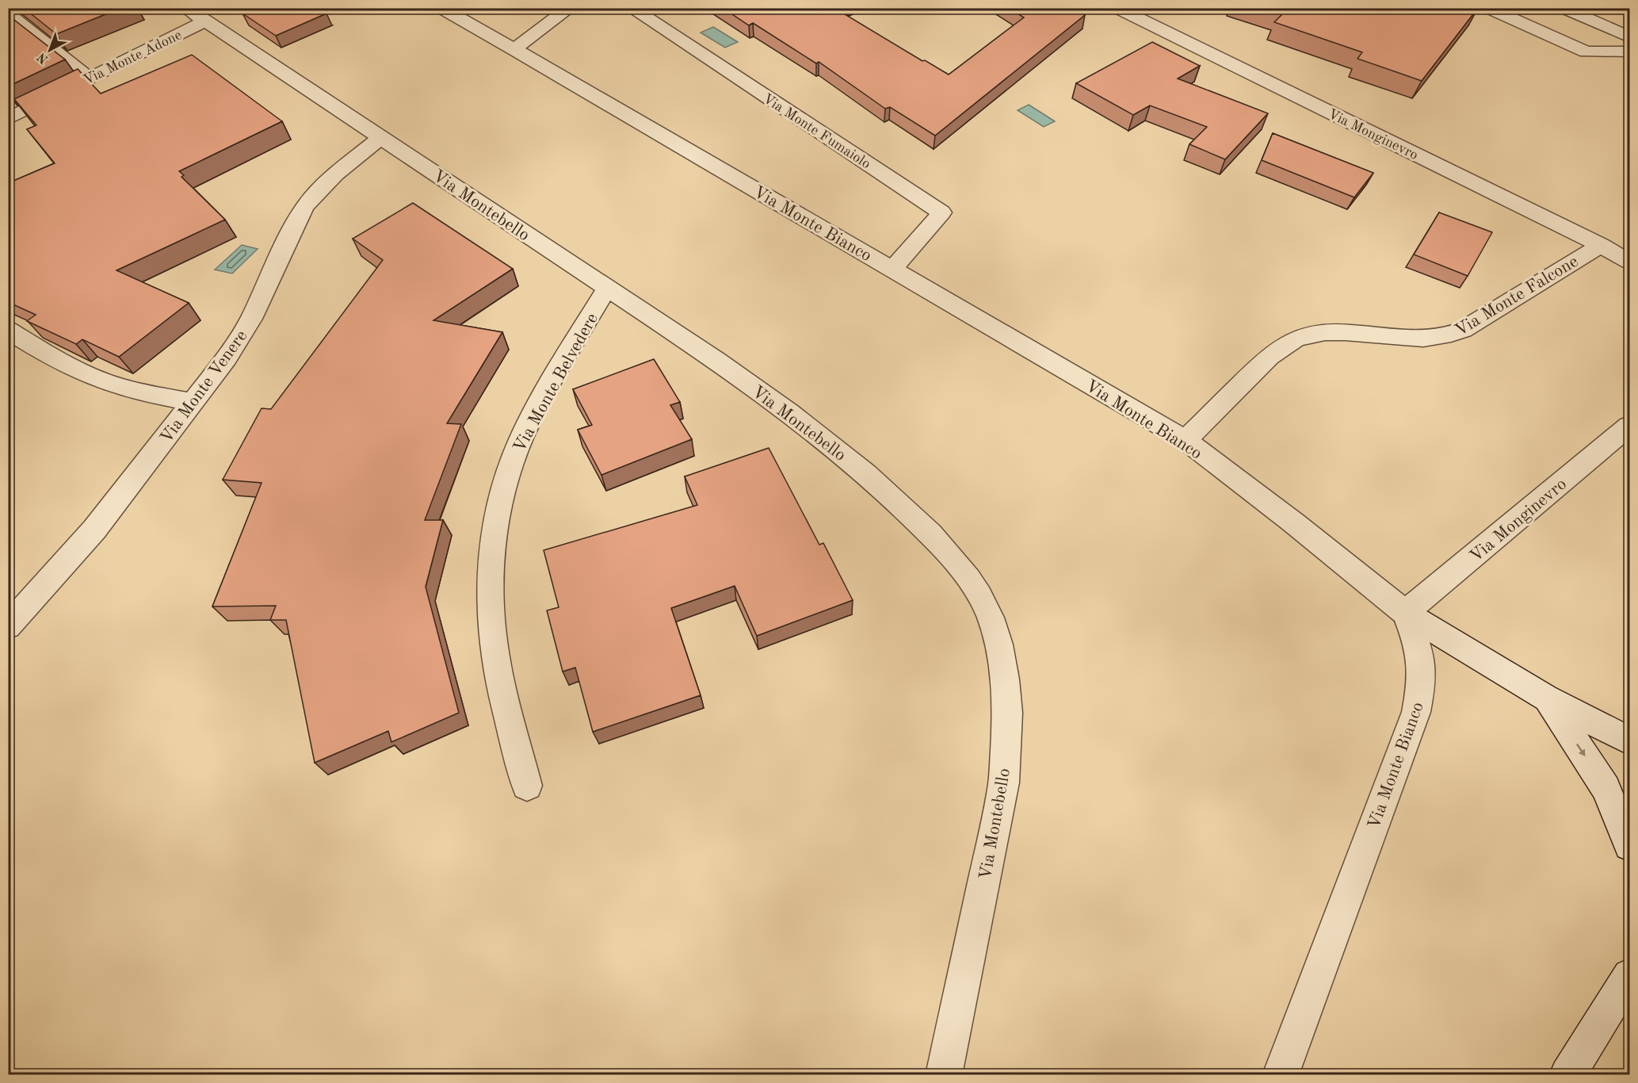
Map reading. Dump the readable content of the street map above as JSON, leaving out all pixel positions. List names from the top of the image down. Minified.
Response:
{"streets":{"street":["Via Monte Adone","Via Monte Fumaiolo","Via Monginevro","Via Montebello","Via Monte Bianco","Via Monte Falcone","Via Monte Belvedere","Via Monte Venere"]},"crossings":[["Via Monte Adone","Via Montebello"],["Via Monte Fumaiolo","Via Monte Bianco"],["Via Monginevro","Via Monte Bianco"],["Via Monginevro","Via Monte Falcone"],["Via Montebello","Via Monte Belvedere"],["Via Montebello","Via Monte Venere"],["Via Monte Bianco","Via Monte Falcone"]],"north":"bottom left"}
